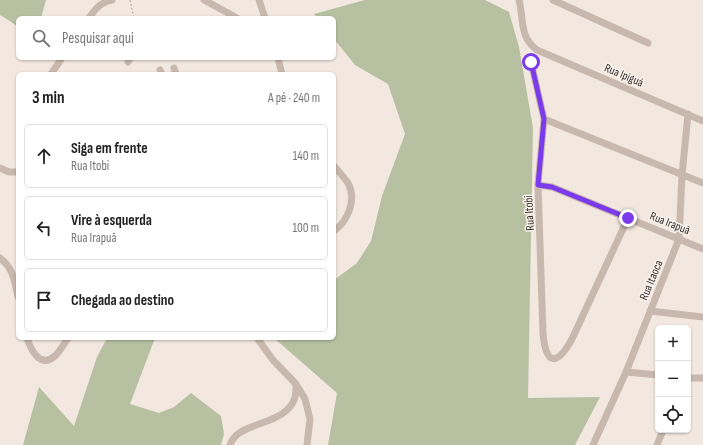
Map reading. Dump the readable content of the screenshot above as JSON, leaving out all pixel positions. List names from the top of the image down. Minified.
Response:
{"streets":{"street":["Rua Ipiguá","Rua Itobi","Rua Irapuã","Rua Itaoca"]},"crossings":[["Rua Ipiguá","Rua Itaoca"],["Rua Itobi","Rua Irapuã"],["Rua Irapuã","Rua Itaoca"]],"page":{"search":"Pesquisar aqui","heading":["3 min","A pé · 240 m"],"list":[["Siga em frente","Rua Itobi","140 m"],["Vire à esquerda","Rua Irapuã","100 m"],"Chegada ao destino"],"map_buttons":["+","−"]}}
